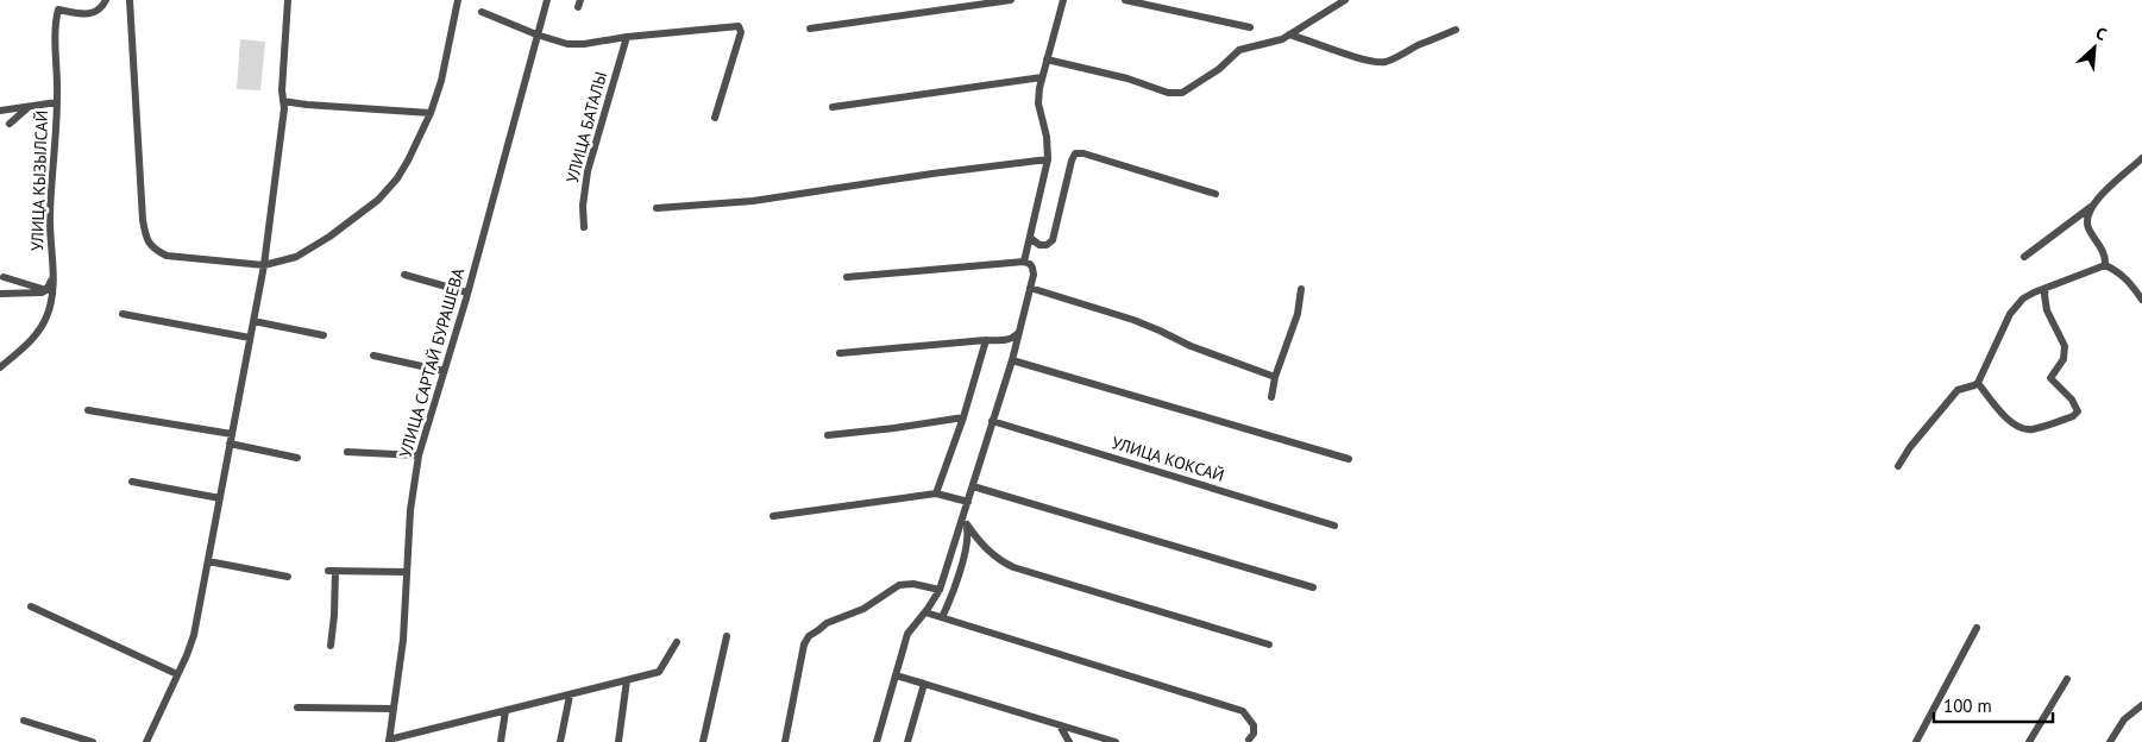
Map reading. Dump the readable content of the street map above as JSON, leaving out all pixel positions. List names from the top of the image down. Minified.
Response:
{"streets":{"street":["УЛИЦА БАТАЛЫ","УЛИЦА КЫЗЫЛСАЙ","УЛИЦА САРТАЙ БУРАШЕВА","УЛИЦА КОКСАЙ"]},"scale_bar":"100 m","north":"top right"}
